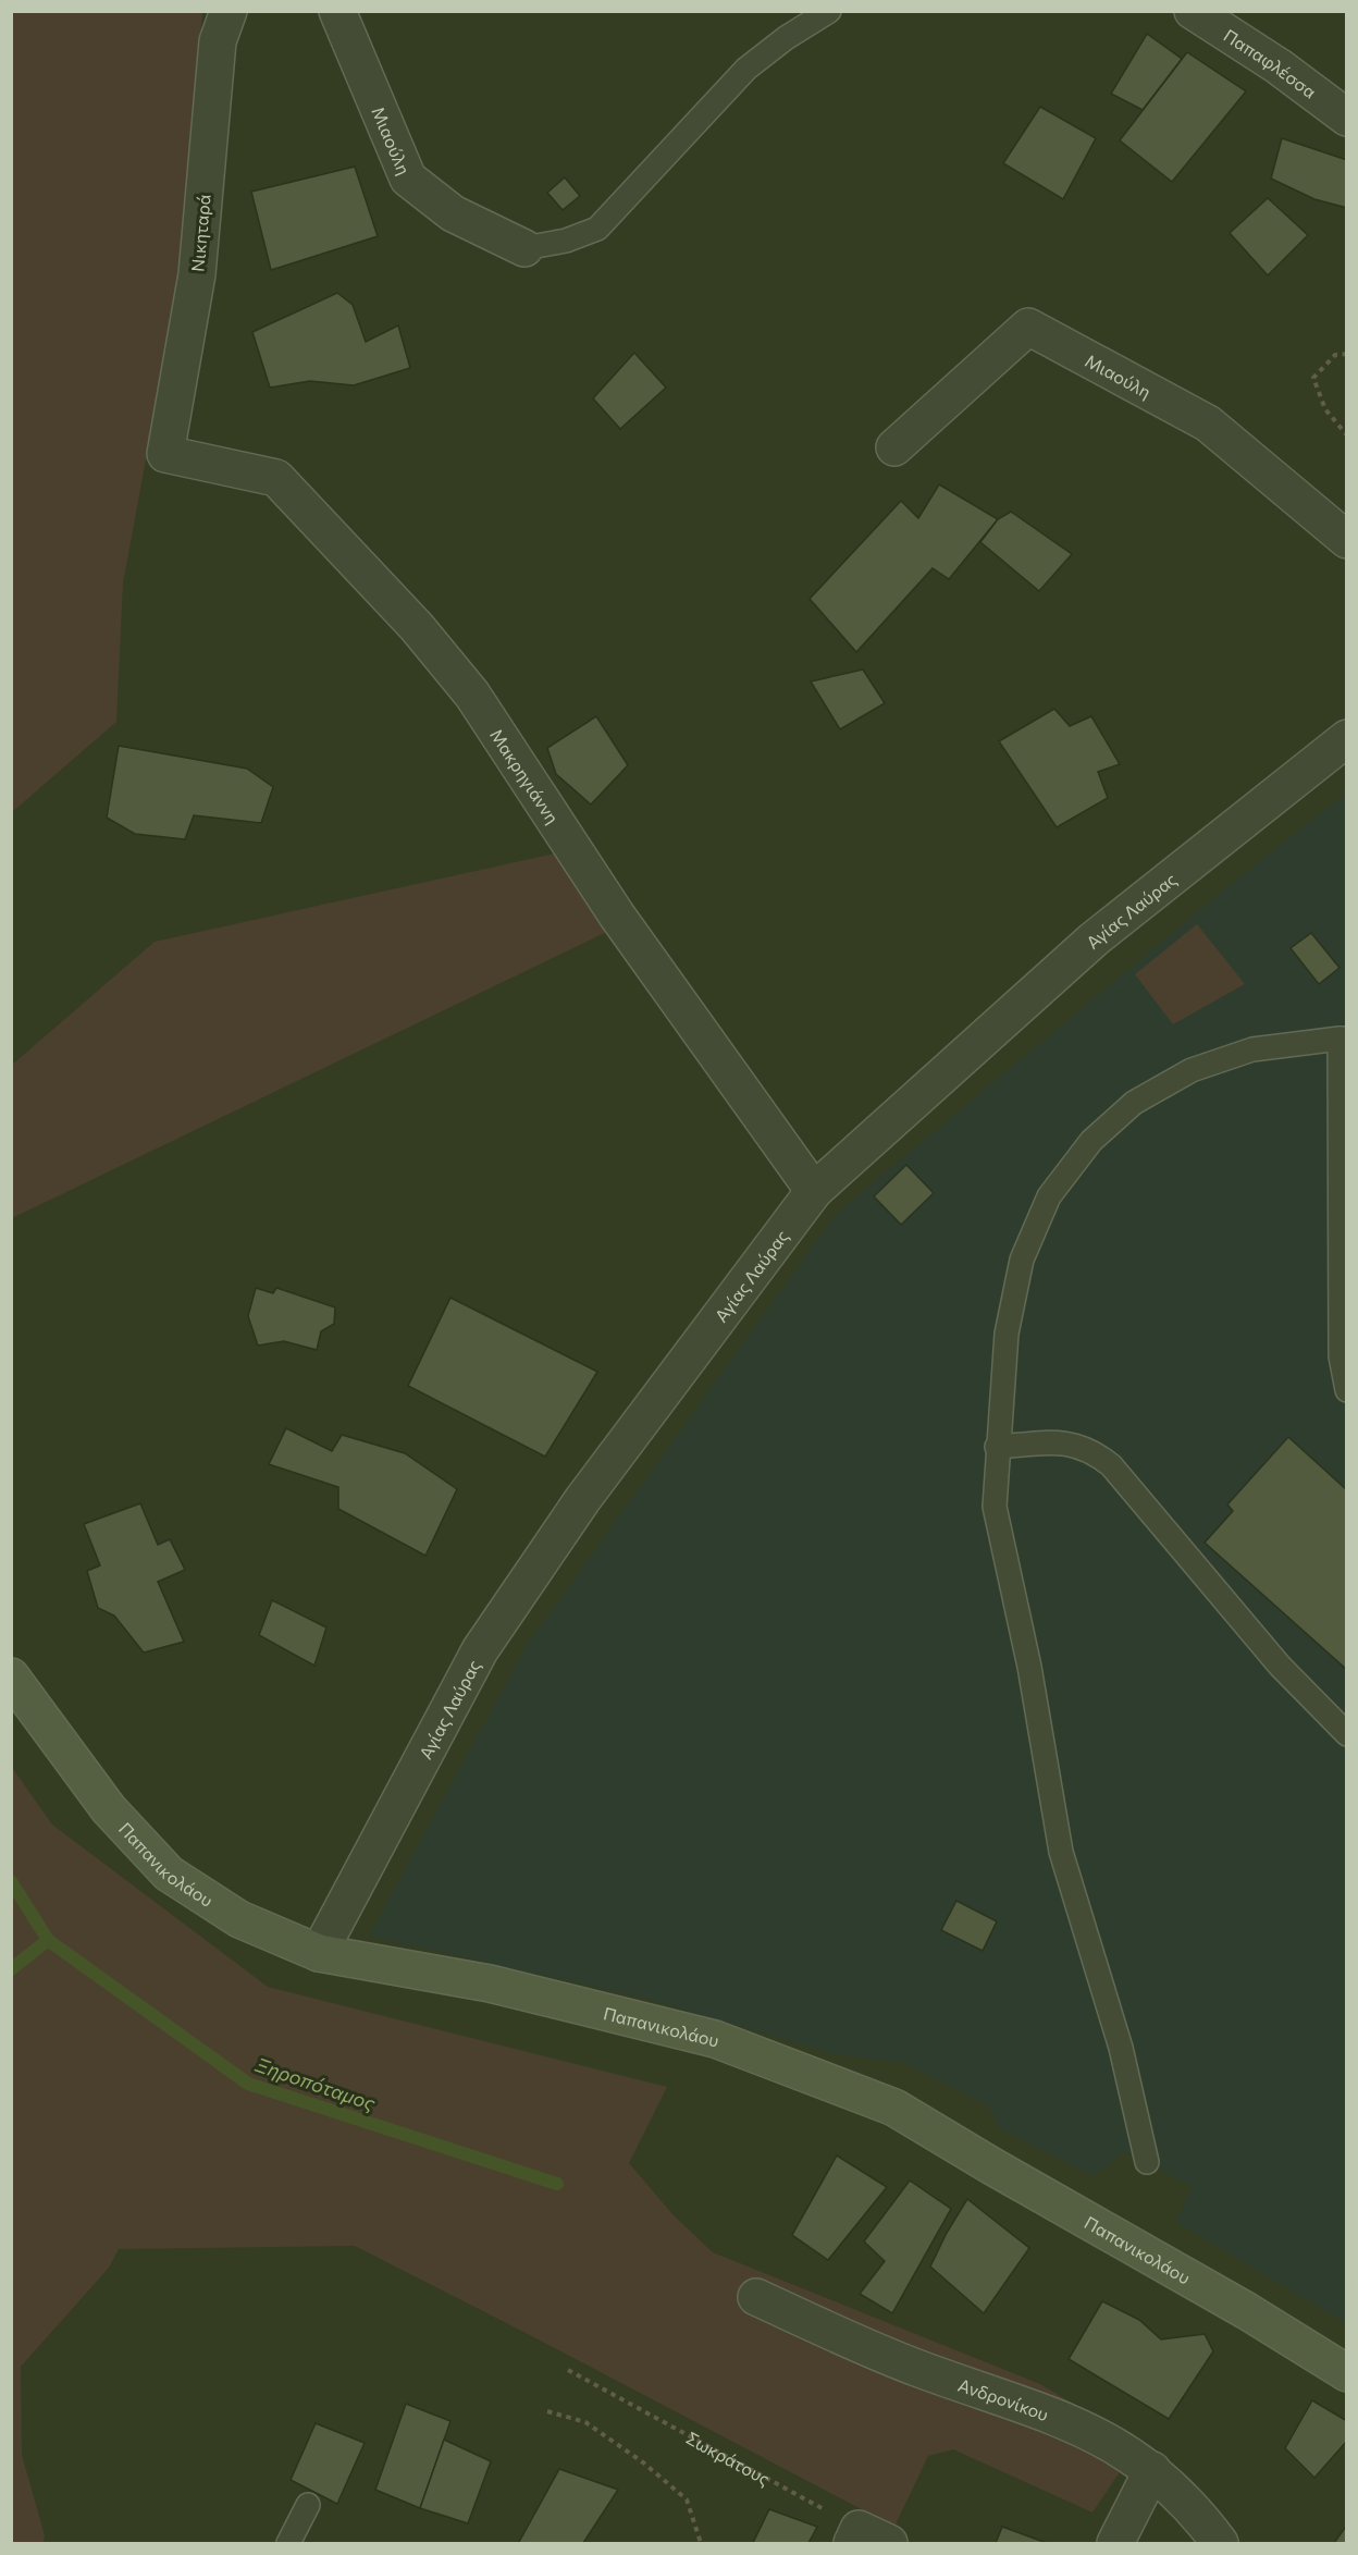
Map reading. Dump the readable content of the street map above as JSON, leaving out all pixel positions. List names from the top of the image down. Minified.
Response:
{"streets":{"main road":["Παπανικολάου"],"street":["Παπαφλέσσα","Μιαούλη","Νικηταρά","Μακρηγιάννη","Αγίας Λαύρας","Ανδρονίκου"],"path":["Σωκράτους"]},"crossings":[["Νικηταρά","Μακρηγιάννη"],["Μακρηγιάννη","Αγίας Λαύρας"],["Αγίας Λαύρας","Παπανικολάου"]],"water":["Ξηροπόταμος"]}
